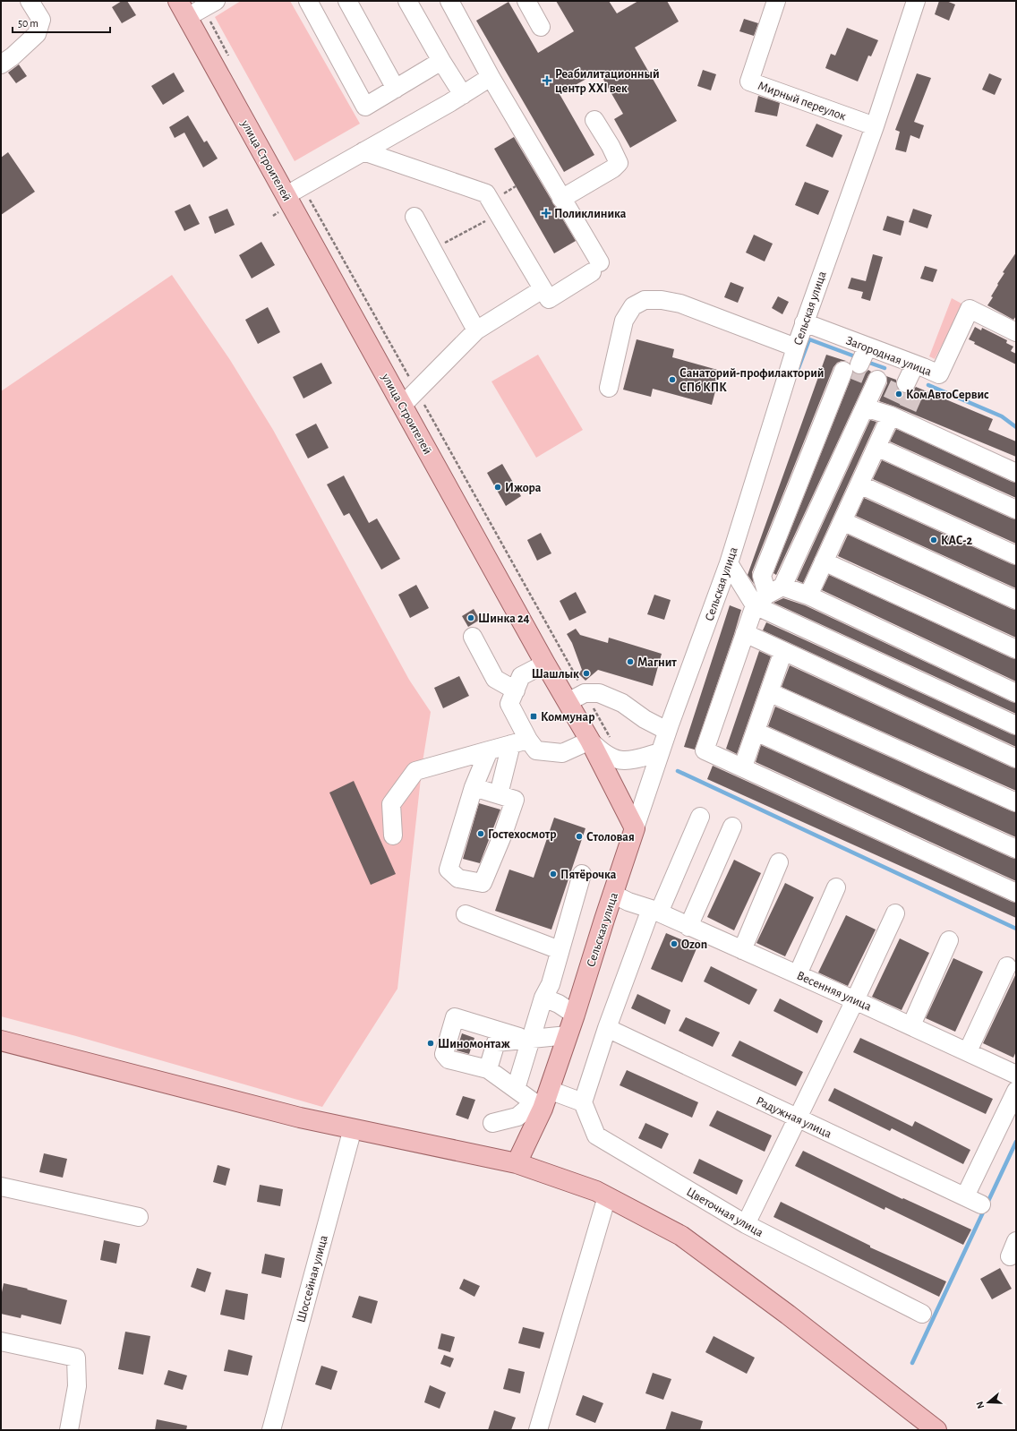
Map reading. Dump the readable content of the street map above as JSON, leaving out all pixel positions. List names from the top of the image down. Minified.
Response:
{"streets":{"main road":["улица Строителей","Сельская улица"],"street":["Мирный переулок","Загородная улица","Весенняя улица","Радужная улица","Цветочная улица","Шоссейная улица"]},"crossings":[["Мирный переулок","Сельская улица"],["улица Строителей","Сельская улица"],["Сельская улица","Загородная улица"],["Сельская улица","Весенняя улица"]],"places":{"health":["Реабилитационный центр ХХI век","Поликлиника"],"other":["Санаторий-профилакторий СПб КПК","КомАвтоСервис","Ижора","КАС-2","Шинка 24","Магнит","Шашлык","Гостехосмотр","Столовая","Пятёрочка","Ozon","Шиномонтаж"],"transit":["Коммунар"]},"scale_bar":"50 m","north":"left"}
